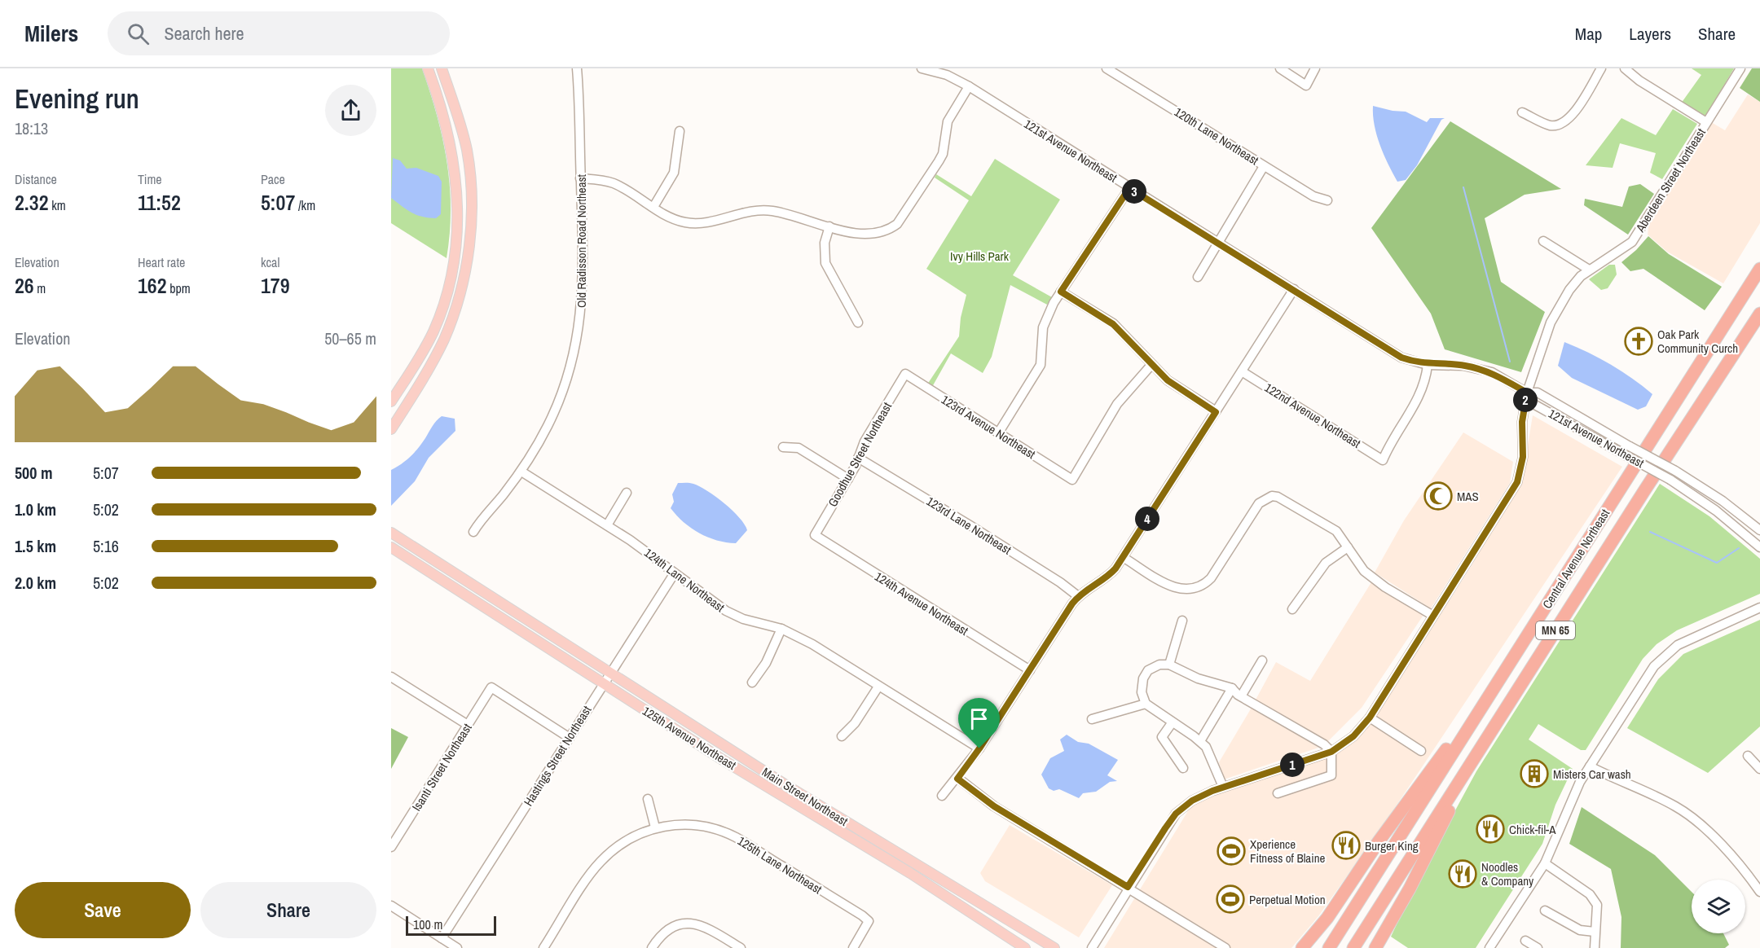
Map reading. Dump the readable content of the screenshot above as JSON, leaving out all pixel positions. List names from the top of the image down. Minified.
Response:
{"streets":{"highway":["Central Avenue Northeast","MN 65"],"main road":["125th Avenue Northeast","Main Street Northeast"],"street":["120th Lane Northeast","121st Avenue Northeast","Aberdeen Street Northeast","Old Radisson Road Northeast","122nd Avenue Northeast","123rd Avenue Northeast","Goodhue Street Northeast","123rd Lane Northeast","124th Lane Northeast","124th Avenue Northeast","Hastings Street Northeast","Isanti Street Northeast","125th Lane Northeast"]},"crossings":[["121st Avenue Northeast","Aberdeen Street Northeast"],["121st Avenue Northeast","122nd Avenue Northeast"],["Old Radisson Road Northeast","124th Lane Northeast"],["123rd Avenue Northeast","Goodhue Street Northeast"],["Goodhue Street Northeast","123rd Lane Northeast"],["Goodhue Street Northeast","124th Avenue Northeast"],["124th Lane Northeast","Hastings Street Northeast"],["125th Avenue Northeast","Hastings Street Northeast"],["Hastings Street Northeast","Isanti Street Northeast"],["Hastings Street Northeast","Main Street Northeast"]],"parks":["Ivy Hills Park"],"places":{"church":["Oak Park Community Curch"],"mosque":["MAS"],"building":["Misters Car wash"],"restaurant":["Chick-fil-A","Burger King","Noodles & Company"],"sports":["Xperience Fitness of Blaine","Perpetual Motion"]},"scale_bar":"100 m","page":{"header":"Milers","search":"Search here","nav":["Map","Layers","Share"],"heading":["Evening run","18:13"],"stats":[["Distance","2.32 km"],["Time","11:52"],["Pace","5:07 /km"],["Elevation","26 m"],["Heart rate","162 bpm"],["kcal","179"]],"pins":["3","2","4","1"],"chart":["Elevation","50–65 m"],"list":[{"name":"500 m","note":"5:07"},{"name":"1.0 km","note":"5:02"},{"name":"1.5 km","note":"5:16"},{"name":"2.0 km","note":"5:02"}],"buttons":["Save","Share"],"scale":"100 m"}}
